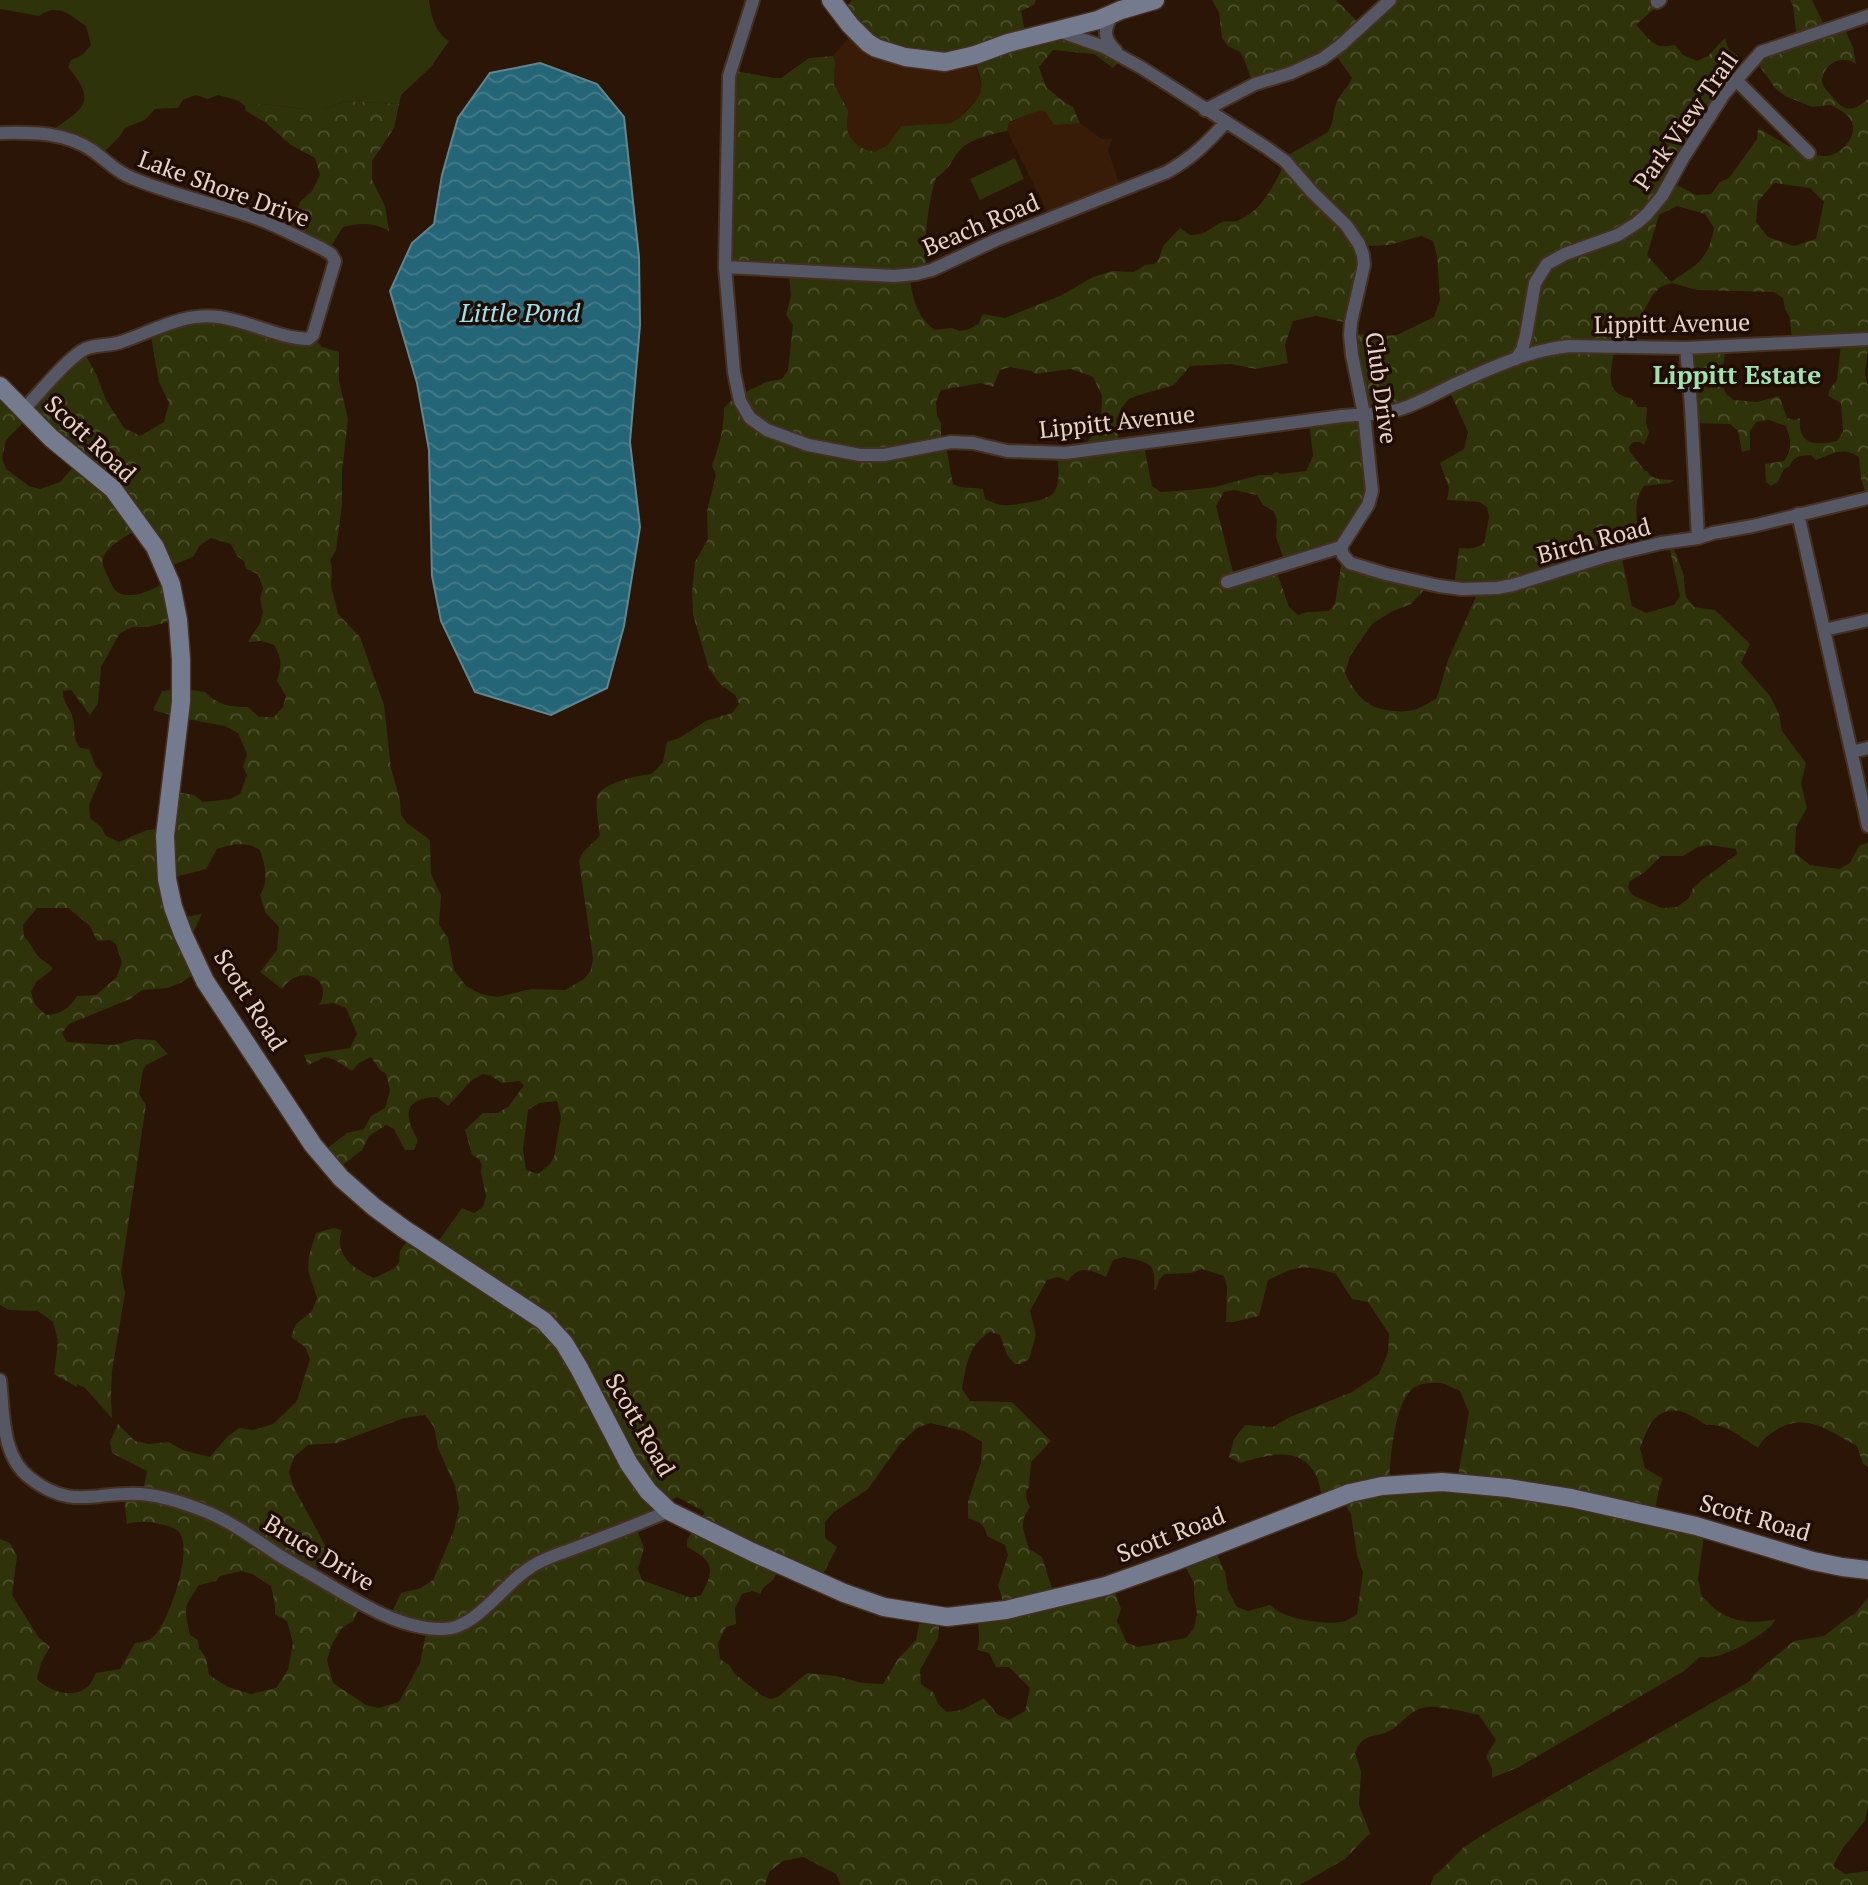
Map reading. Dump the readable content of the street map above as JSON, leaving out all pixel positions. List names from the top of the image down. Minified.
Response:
{"streets":{"street":["Park View Trail","Lake Shore Drive","Beach Road","Lippitt Avenue","Club Drive","Scott Road","Birch Road","Bruce Drive"]},"crossings":[["Park View Trail","Lippitt Avenue"],["Lake Shore Drive","Scott Road"],["Beach Road","Lippitt Avenue"],["Beach Road","Club Drive"],["Lippitt Avenue","Club Drive"],["Club Drive","Birch Road"],["Scott Road","Bruce Drive"]],"districts":["Lippitt Estate"],"water":["Little Pond"]}
